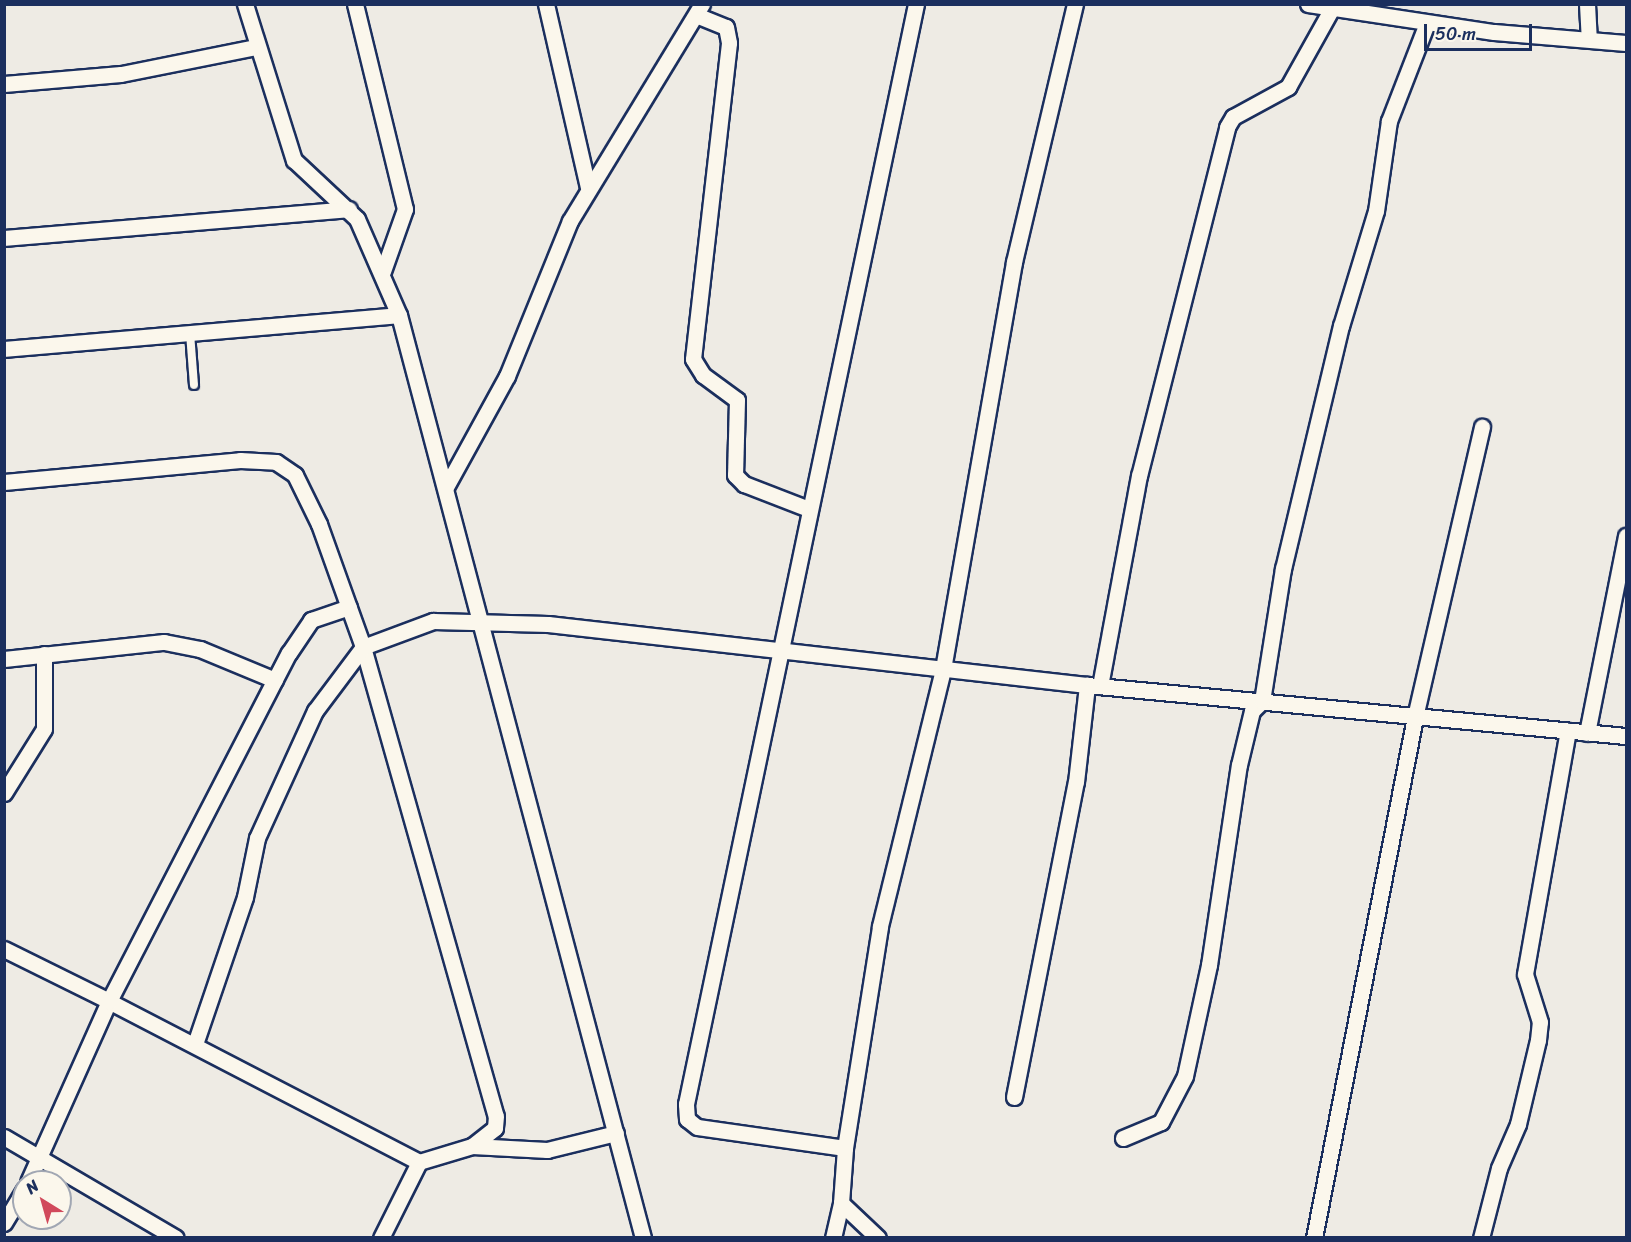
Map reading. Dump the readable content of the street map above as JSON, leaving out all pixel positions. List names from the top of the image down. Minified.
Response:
{"scale_bar":"50 m","north":"top left"}
